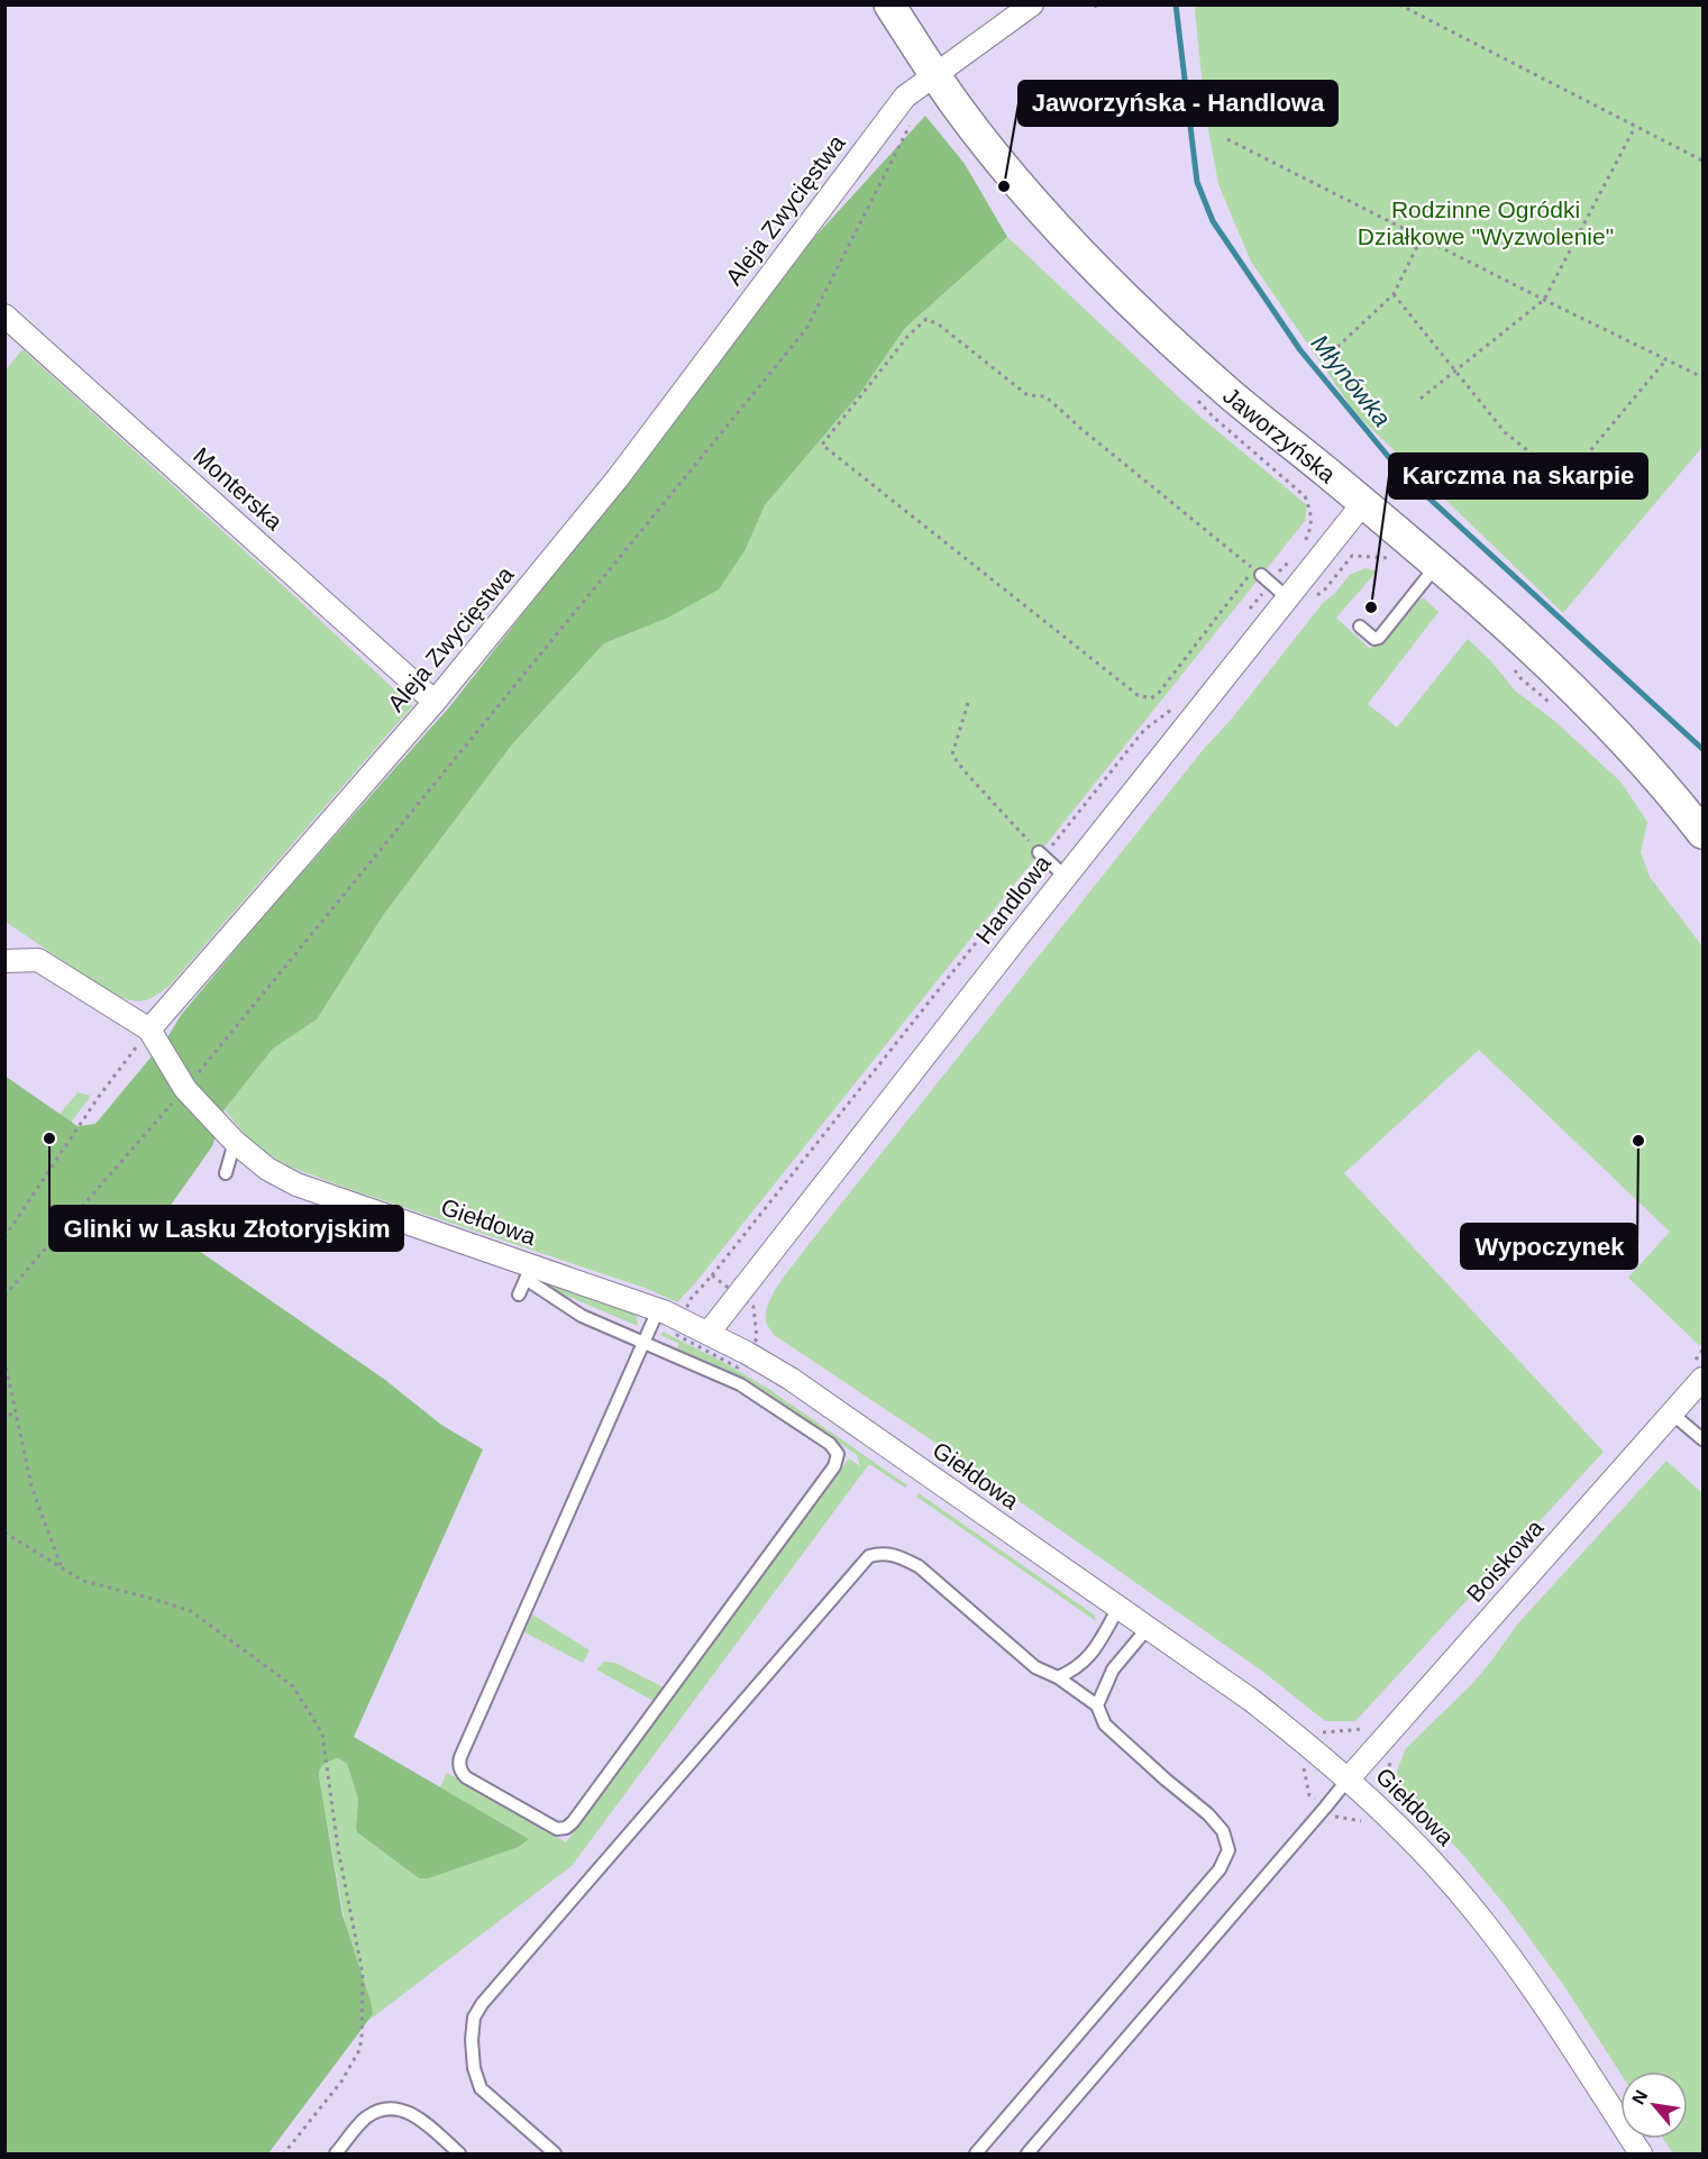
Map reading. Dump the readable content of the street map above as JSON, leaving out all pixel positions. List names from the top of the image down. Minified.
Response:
{"streets":{"street":["Aleja Zwycięstwa","Jaworzyńska","Monterska","Handlowa","Giełdowa","Boiskowa"]},"crossings":[["Aleja Zwycięstwa","Jaworzyńska"],["Aleja Zwycięstwa","Monterska"],["Aleja Zwycięstwa","Giełdowa"],["Jaworzyńska","Handlowa"],["Handlowa","Giełdowa"],["Giełdowa","Boiskowa"]],"water":["Młynówka"],"parks":["Rodzinne Ogródki Działkowe \"Wyzwolenie\""],"places":["Jaworzyńska - Handlowa","Karczma na skarpie","Glinki w Lasku Złotoryjskim","Wypoczynek"],"north":"top left"}
